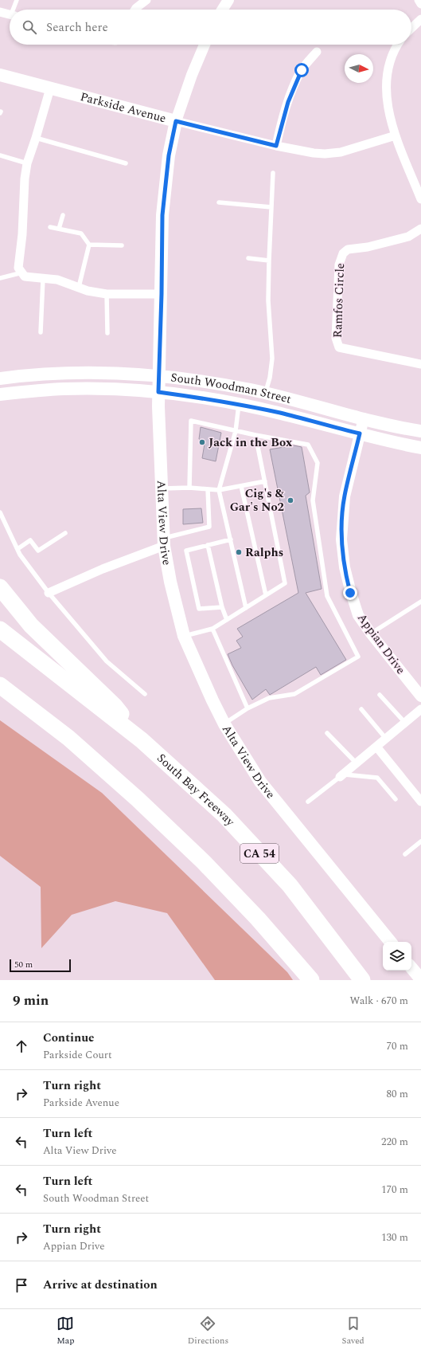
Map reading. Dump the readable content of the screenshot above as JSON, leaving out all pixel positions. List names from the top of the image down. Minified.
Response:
{"streets":{"highway":["South Bay Freeway","CA 54"],"main road":["Parkside Avenue","South Woodman Street","Alta View Drive"],"street":["Ramfos Circle","Appian Drive"]},"crossings":[["Parkside Avenue","Alta View Drive"],["South Woodman Street","Alta View Drive"],["South Woodman Street","Appian Drive"]],"places":["Jack in the Box","Cig's & Gar's No2","Ralphs"],"scale_bar":"50 m","north":"right","page":{"search":"Search here","scale":"50 m","heading":["9 min","Walk · 670 m"],"list":[["Continue","Parkside Court","70 m"],["Turn right","Parkside Avenue","80 m"],["Turn left","Alta View Drive","220 m"],["Turn left","South Woodman Street","170 m"],["Turn right","Appian Drive","130 m"],"Arrive at destination"],"nav":["Map","Directions","Saved"]}}
